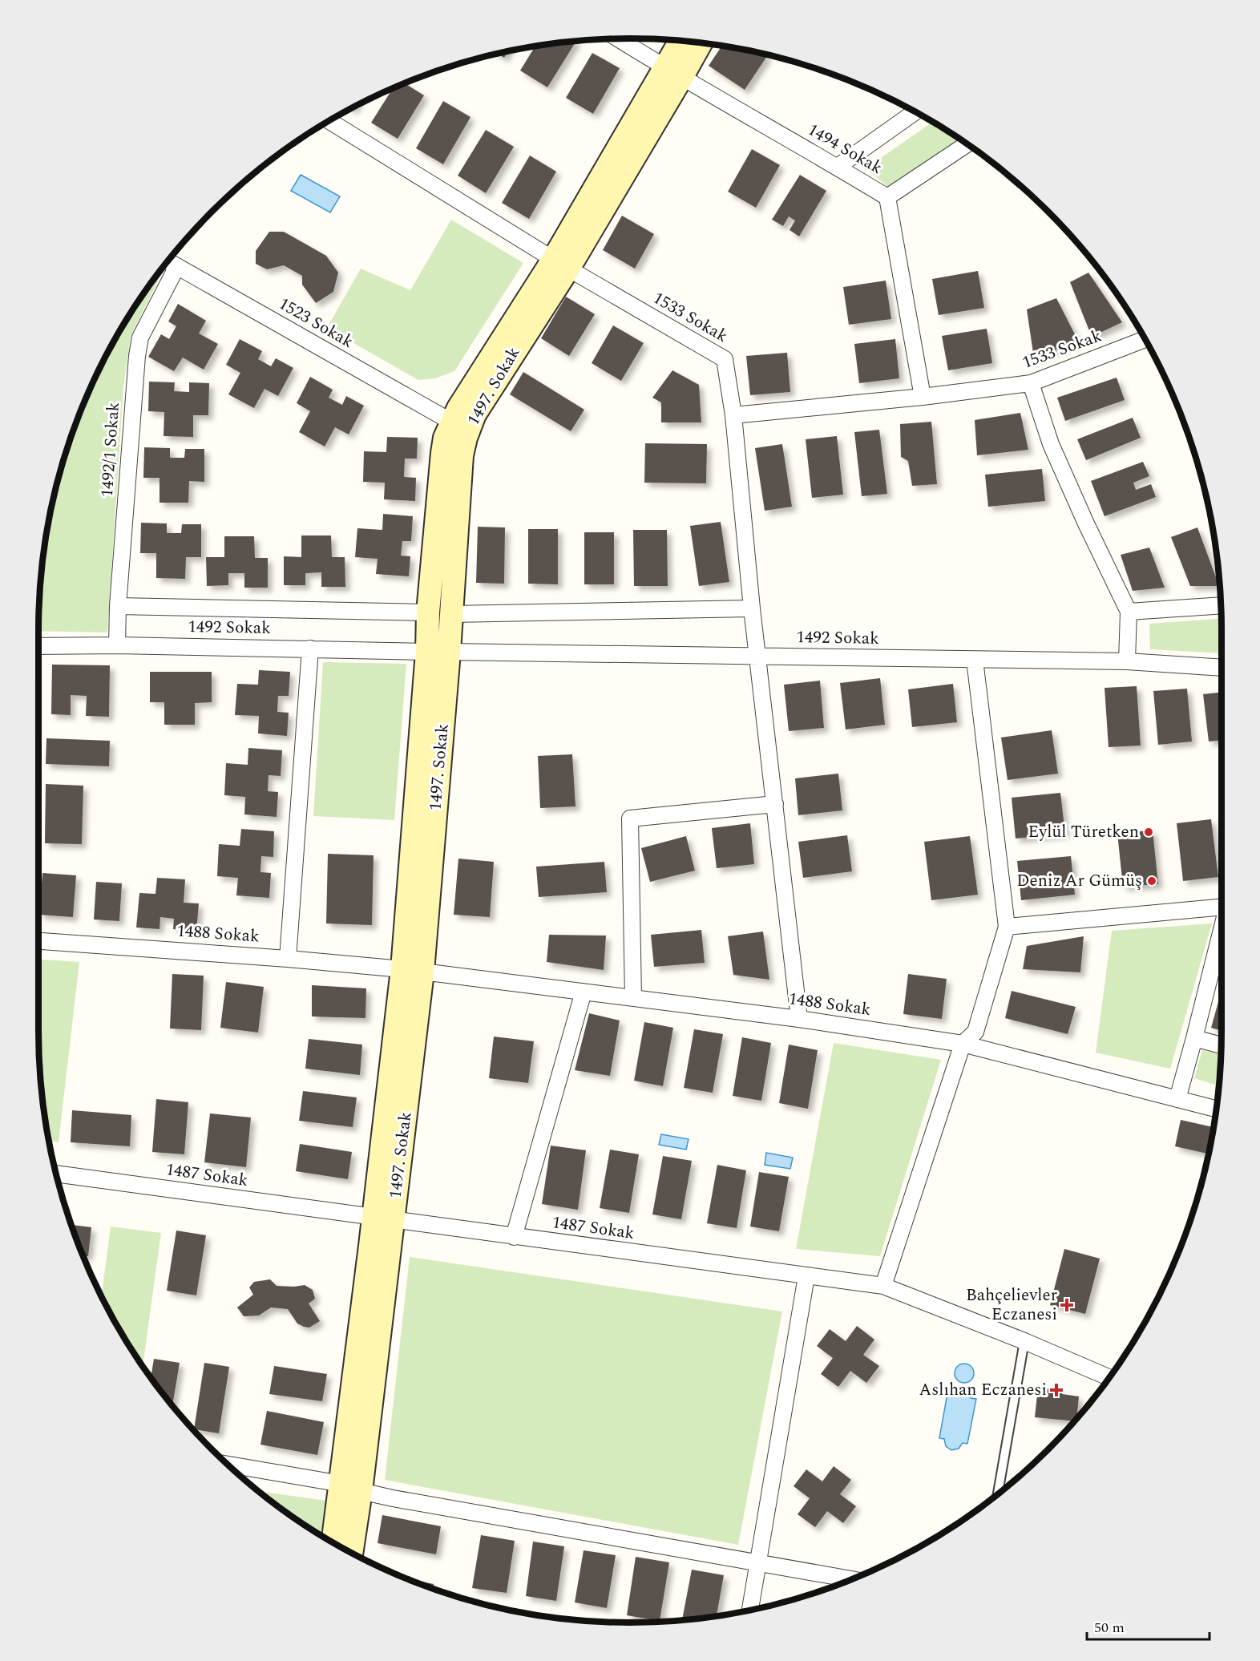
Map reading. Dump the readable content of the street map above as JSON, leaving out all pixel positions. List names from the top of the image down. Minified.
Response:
{"streets":{"street":["1494 Sokak","1533 Sokak","1523 Sokak","1497. Sokak","1492/1 Sokak","1492 Sokak","1488 Sokak","1487 Sokak"]},"crossings":[["1494 Sokak","1533 Sokak"],["1494 Sokak","1497. Sokak"],["1533 Sokak","1497. Sokak"],["1523 Sokak","1497. Sokak"],["1523 Sokak","1492/1 Sokak"],["1497. Sokak","1492 Sokak"],["1497. Sokak","1488 Sokak"],["1497. Sokak","1487 Sokak"],["1492/1 Sokak","1492 Sokak"]],"places":{"other":["Eylül Türetken","Deniz Ar Gümüş"],"health":["Bahçelievler Eczanesi","Aslıhan Eczanesi"]},"scale_bar":"50 m"}
